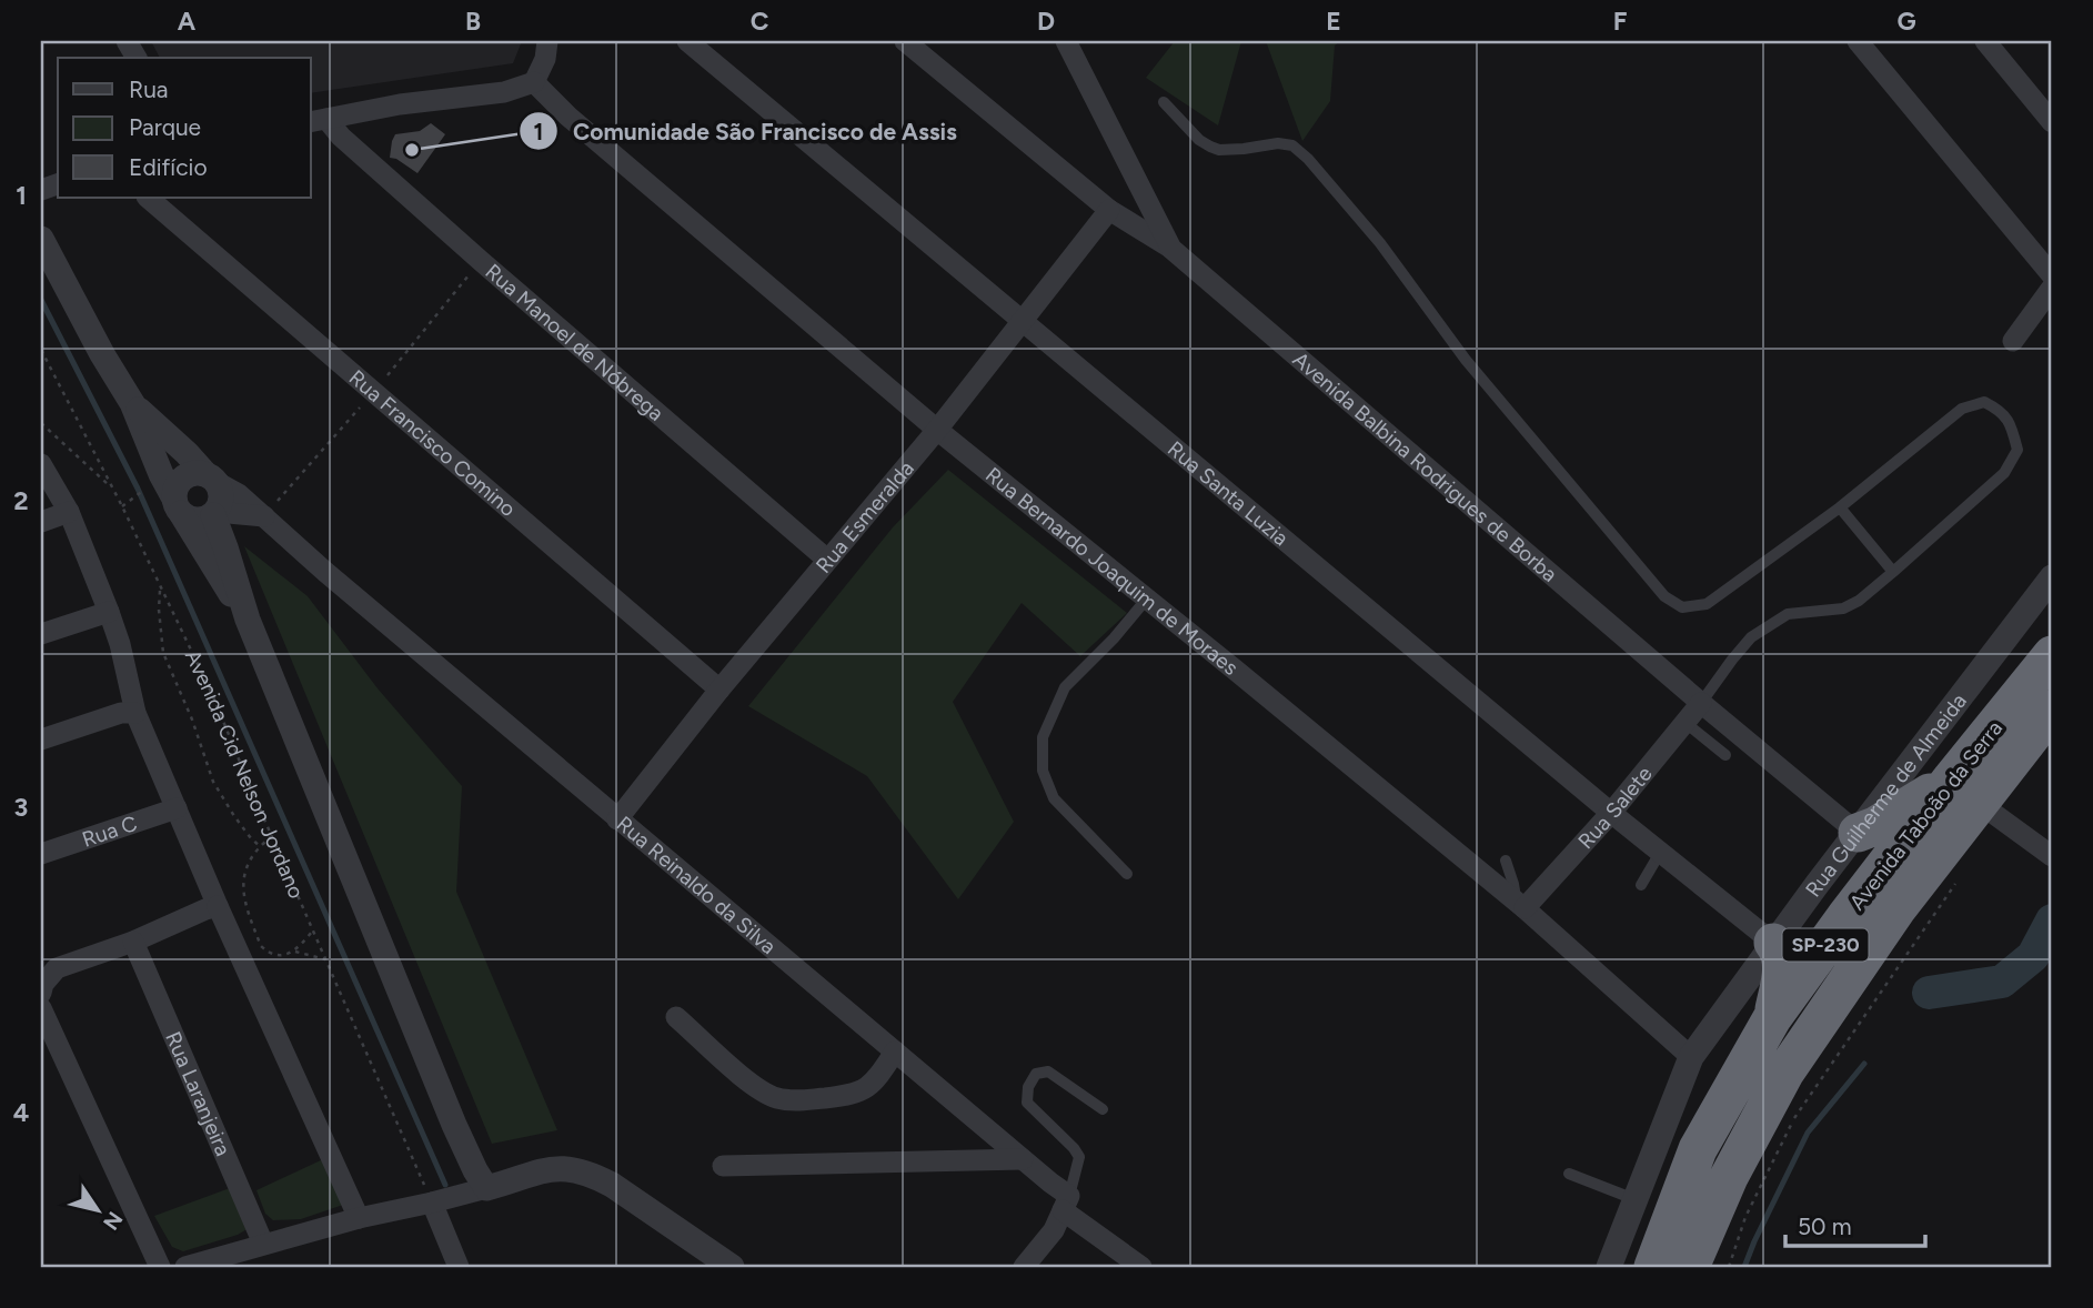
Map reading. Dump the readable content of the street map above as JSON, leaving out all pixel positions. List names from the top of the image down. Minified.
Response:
{"streets":{"highway":["Avenida Taboão da Serra","SP-230"],"street":["Rua Manoel de Nóbrega","Rua Francisco Comino","Avenida Balbina Rodrigues de Borba","Rua Santa Luzia","Rua Esmeralda","Rua Bernardo Joaquim de Moraes","Rua Guilherme de Almeida","Rua Salete","Rua C","Rua Reinaldo da Silva","Rua Laranjeira"],"path":["Avenida Cid Nelson Jordano"]},"crossings":[["Rua Manoel de Nóbrega","Rua Esmeralda"],["Rua Francisco Comino","Rua Esmeralda"],["Avenida Balbina Rodrigues de Borba","Rua Guilherme de Almeida"],["Avenida Balbina Rodrigues de Borba","Rua Salete"],["Rua Santa Luzia","Rua Esmeralda"],["Rua Santa Luzia","Rua Guilherme de Almeida"],["Rua Santa Luzia","Rua Salete"],["Rua Esmeralda","Rua Bernardo Joaquim de Moraes"],["Rua Esmeralda","Rua Reinaldo da Silva"],["Rua Bernardo Joaquim de Moraes","Rua Guilherme de Almeida"],["Rua Bernardo Joaquim de Moraes","Rua Salete"],["Avenida Taboão da Serra","SP-230"]],"places":["Comunidade São Francisco de Assis"],"legend":["Rua","Parque","Edifício"],"scale_bar":"50 m","north":"bottom right","grid":{"columns":["A","B","C","D","E","F","G"],"rows":["1","2","3","4"]}}
